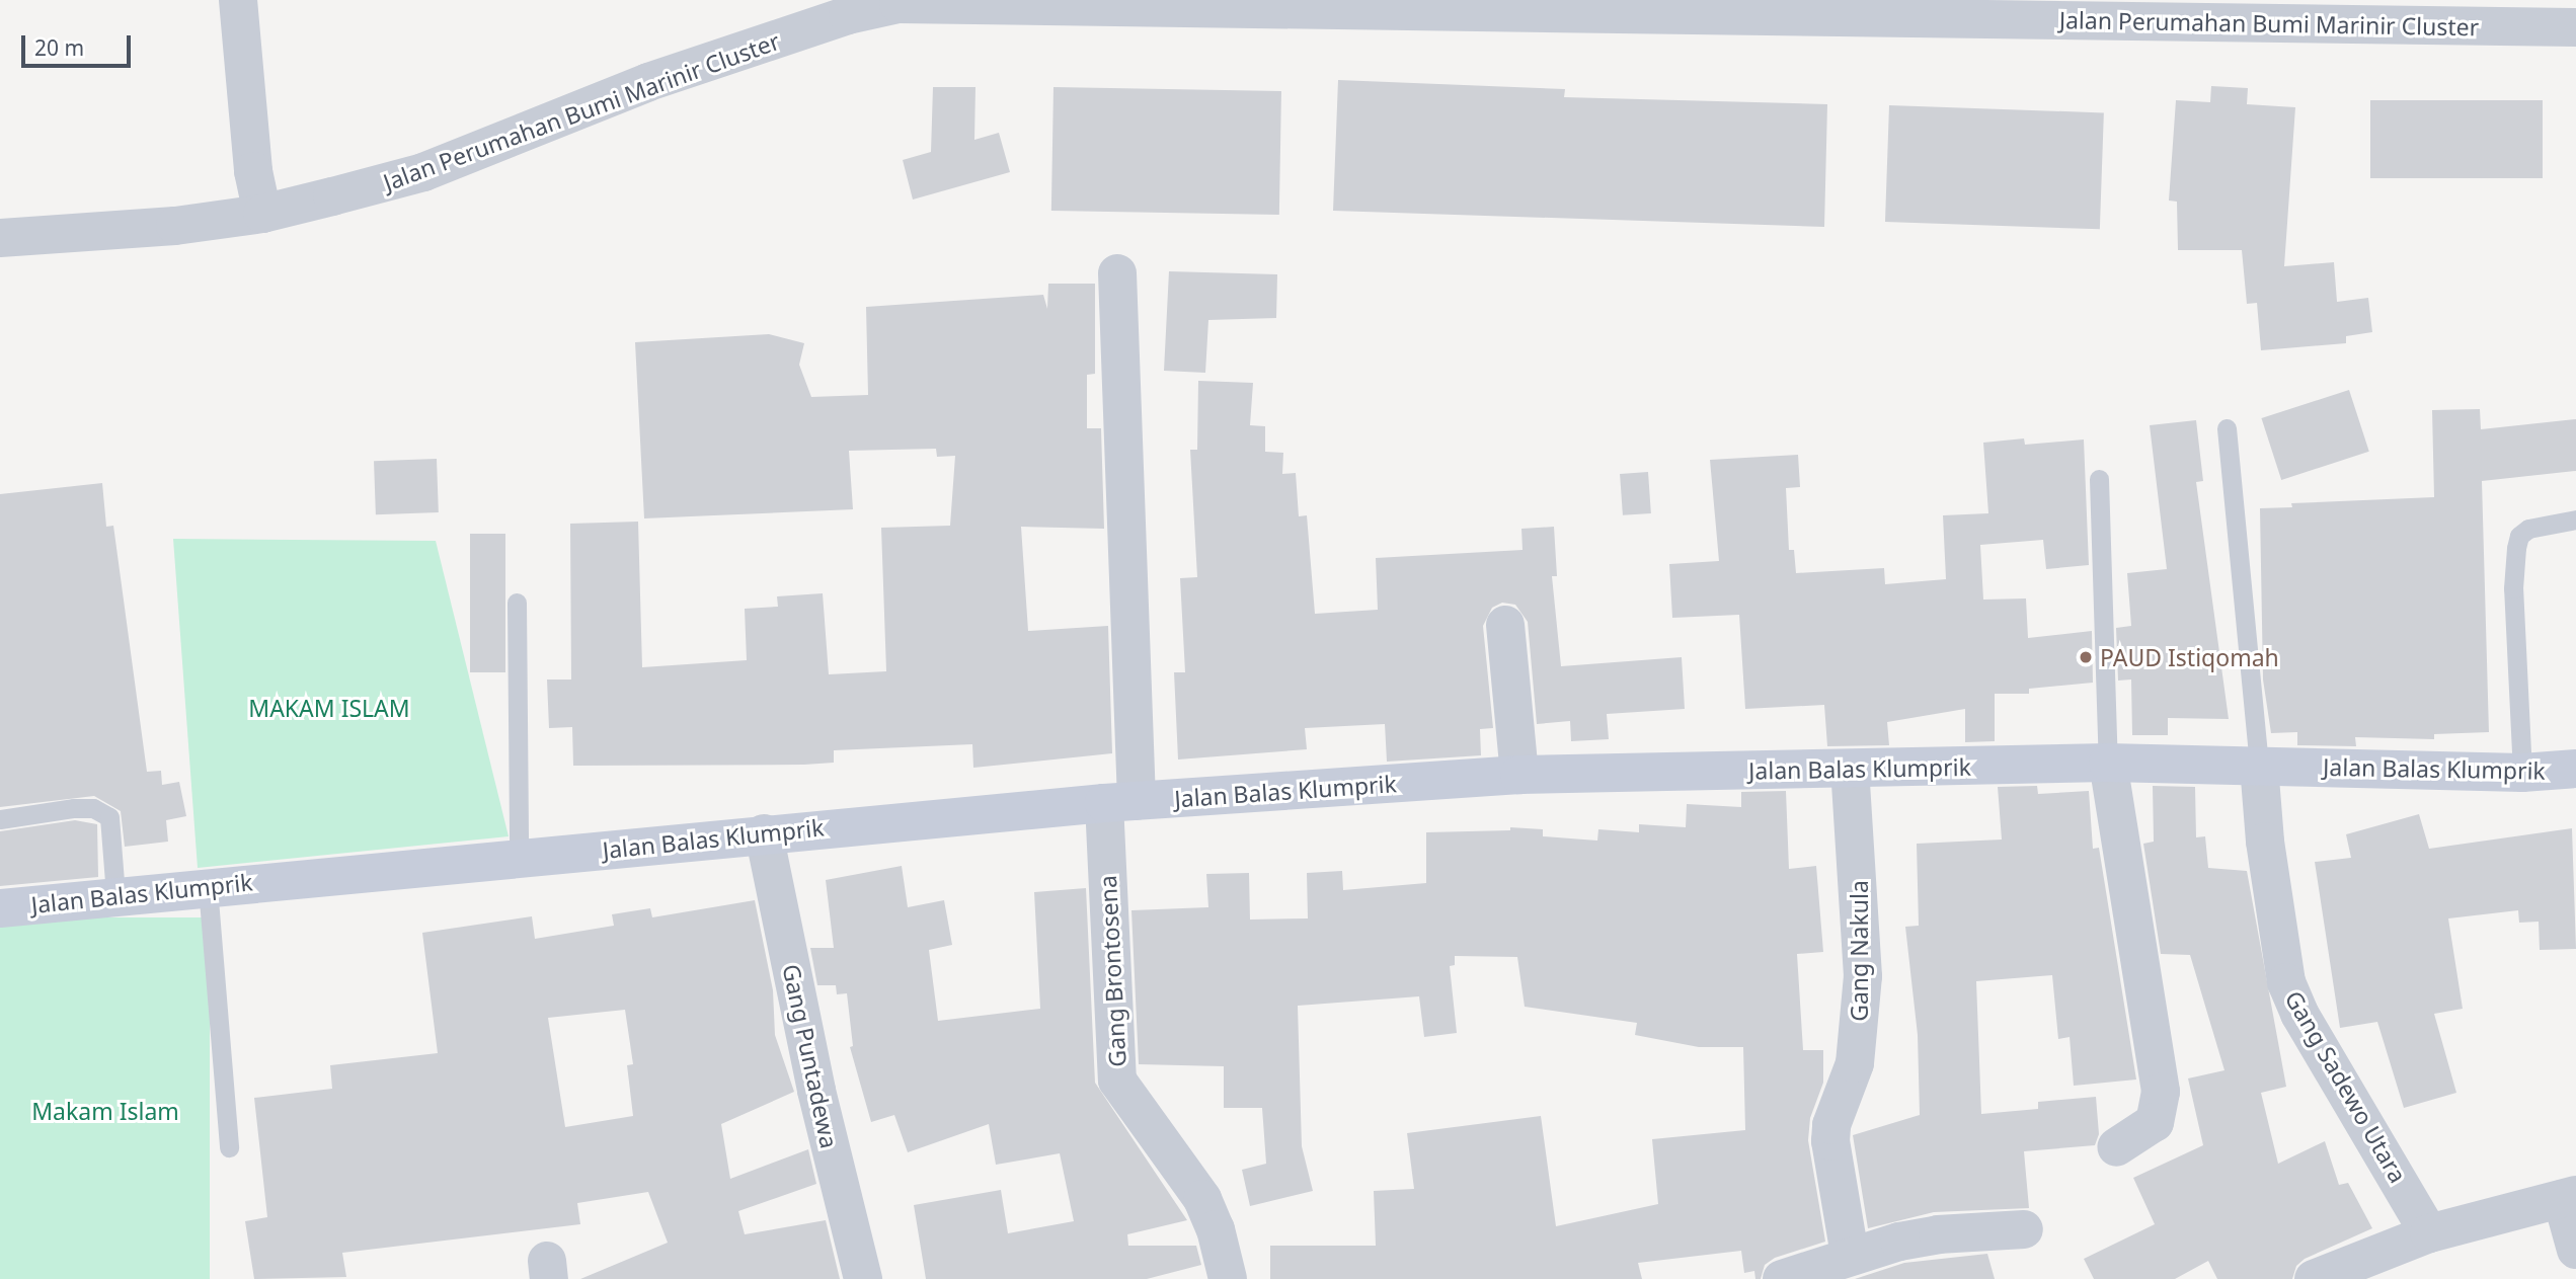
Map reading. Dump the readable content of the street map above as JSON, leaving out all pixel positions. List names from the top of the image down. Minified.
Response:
{"streets":{"street":["Jalan Perumahan Bumi Marinir Cluster","Jalan Balas Klumprik","Gang Nakula","Gang Brontosena","Gang Puntadewa","Gang Sadewo Utara"]},"crossings":[["Jalan Balas Klumprik","Gang Nakula"],["Jalan Balas Klumprik","Gang Brontosena"],["Jalan Balas Klumprik","Gang Puntadewa"],["Jalan Balas Klumprik","Gang Sadewo Utara"]],"parks":["MAKAM ISLAM","Makam Islam"],"places":["PAUD Istiqomah"],"scale_bar":"20 m"}
